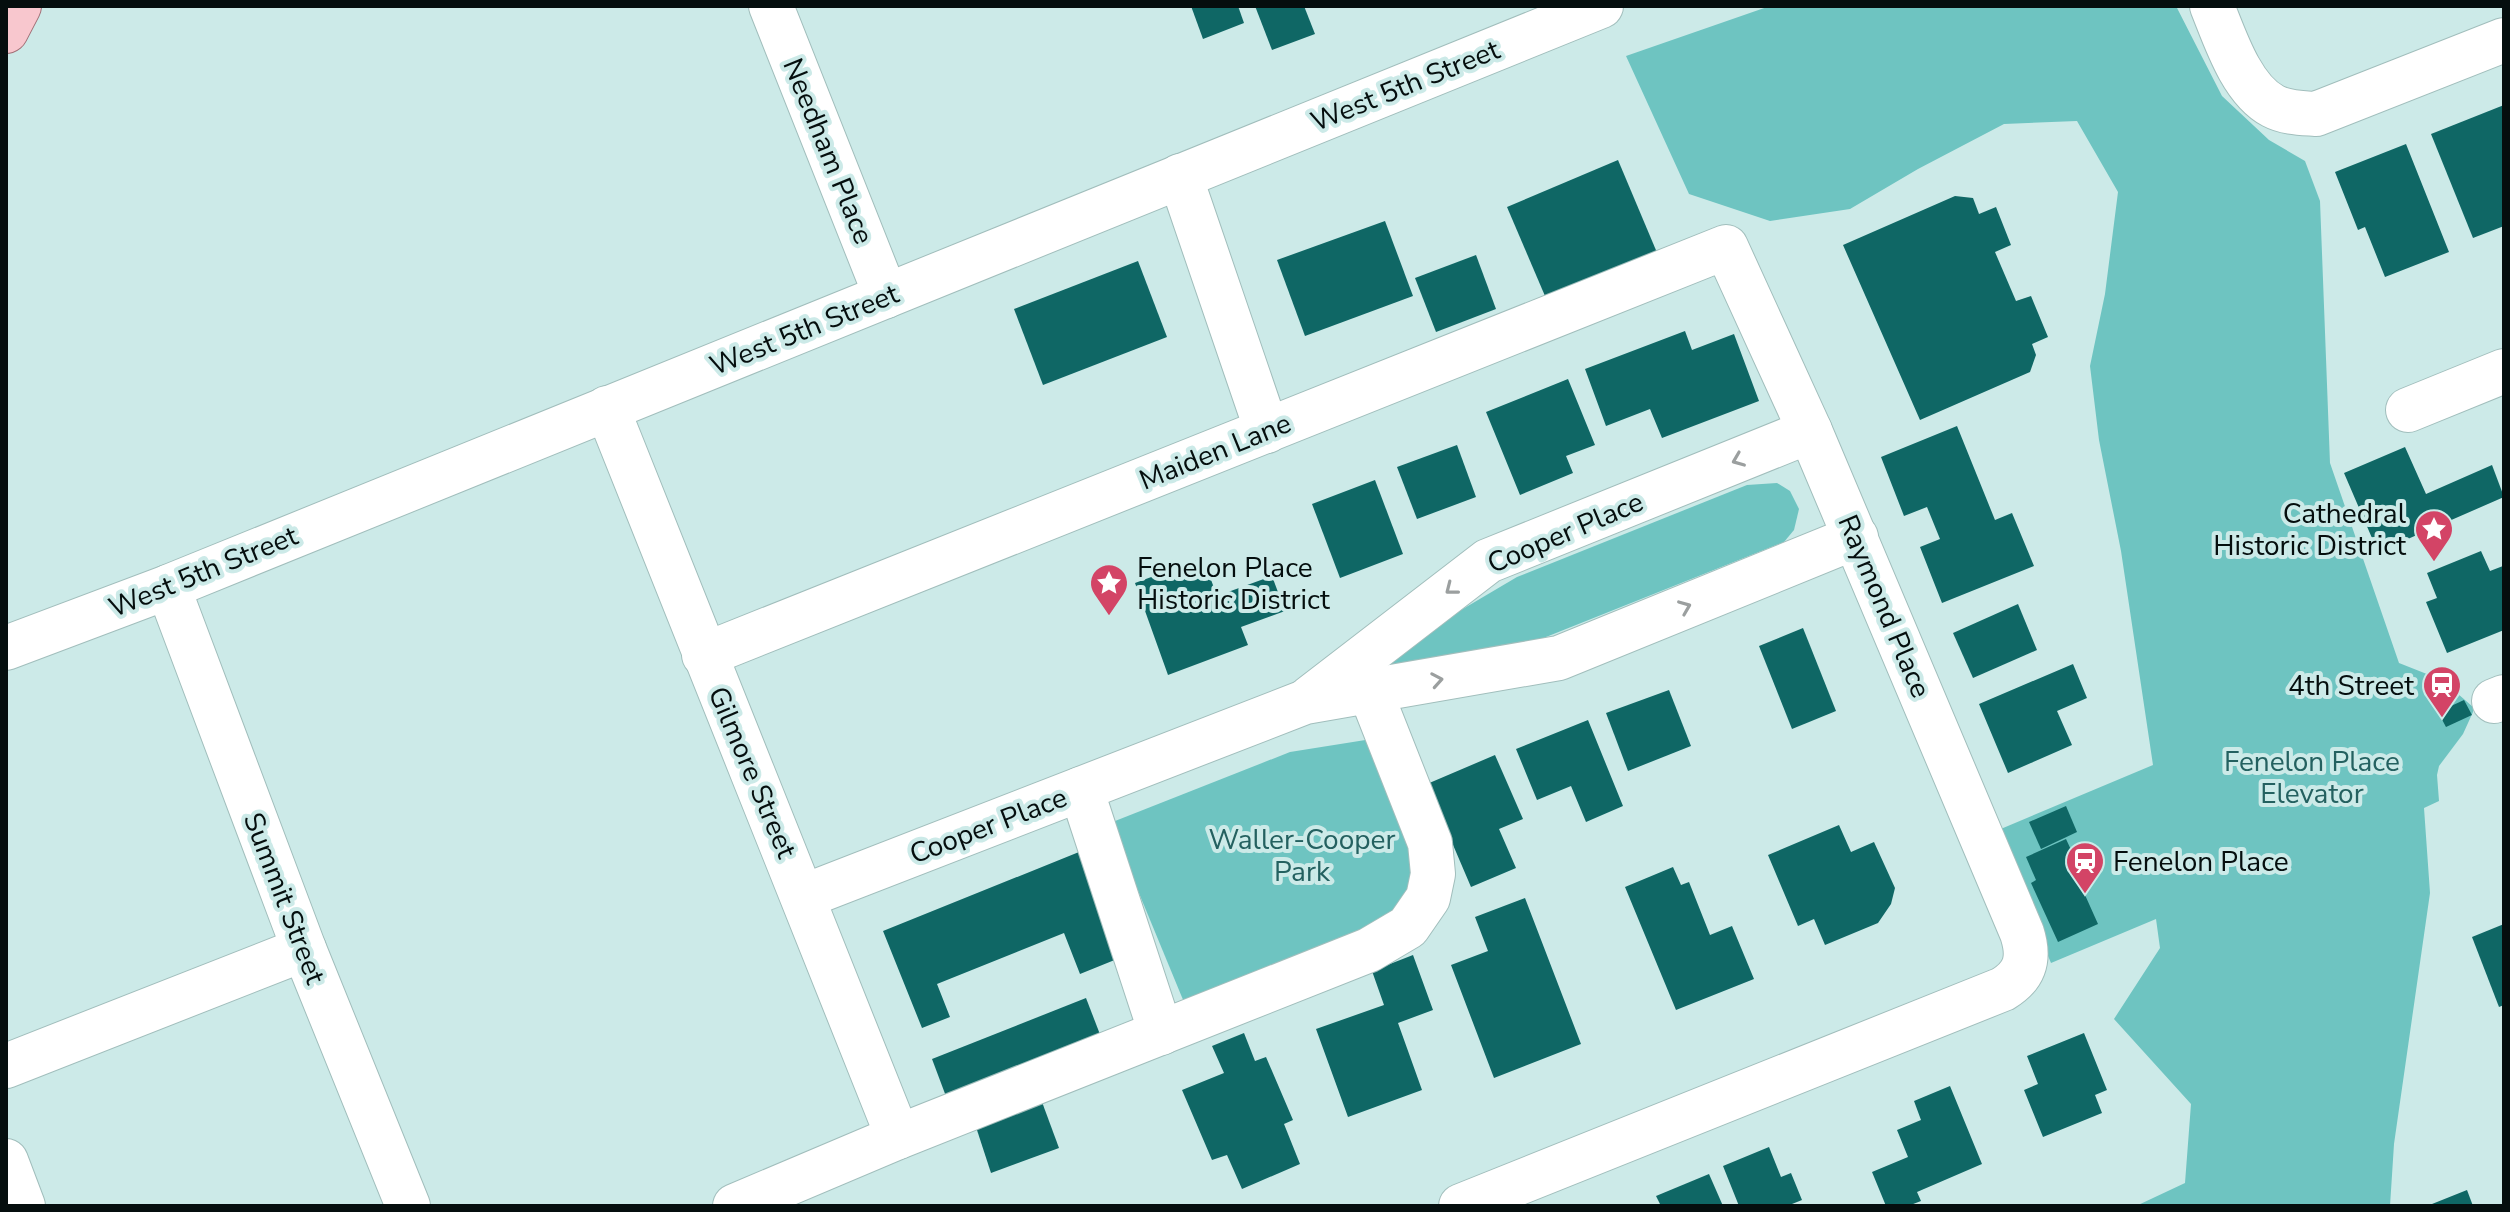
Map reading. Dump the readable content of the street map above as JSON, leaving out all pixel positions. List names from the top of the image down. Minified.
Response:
{"streets":{"street":["West 5th Street","Needham Place","Maiden Lane","Cooper Place","Raymond Place","Gilmore Street","Summit Street"]},"crossings":[["West 5th Street","Needham Place"],["West 5th Street","Gilmore Street"],["West 5th Street","Summit Street"],["Maiden Lane","Raymond Place"],["Maiden Lane","Gilmore Street"],["Cooper Place","Raymond Place"],["Cooper Place","Gilmore Street"]],"parks":["Fenelon Place Elevator","Waller-Cooper Park"],"places":{"place":["Cathedral Historic District","Fenelon Place Historic District"],"station":["4th Street","Fenelon Place"]}}
